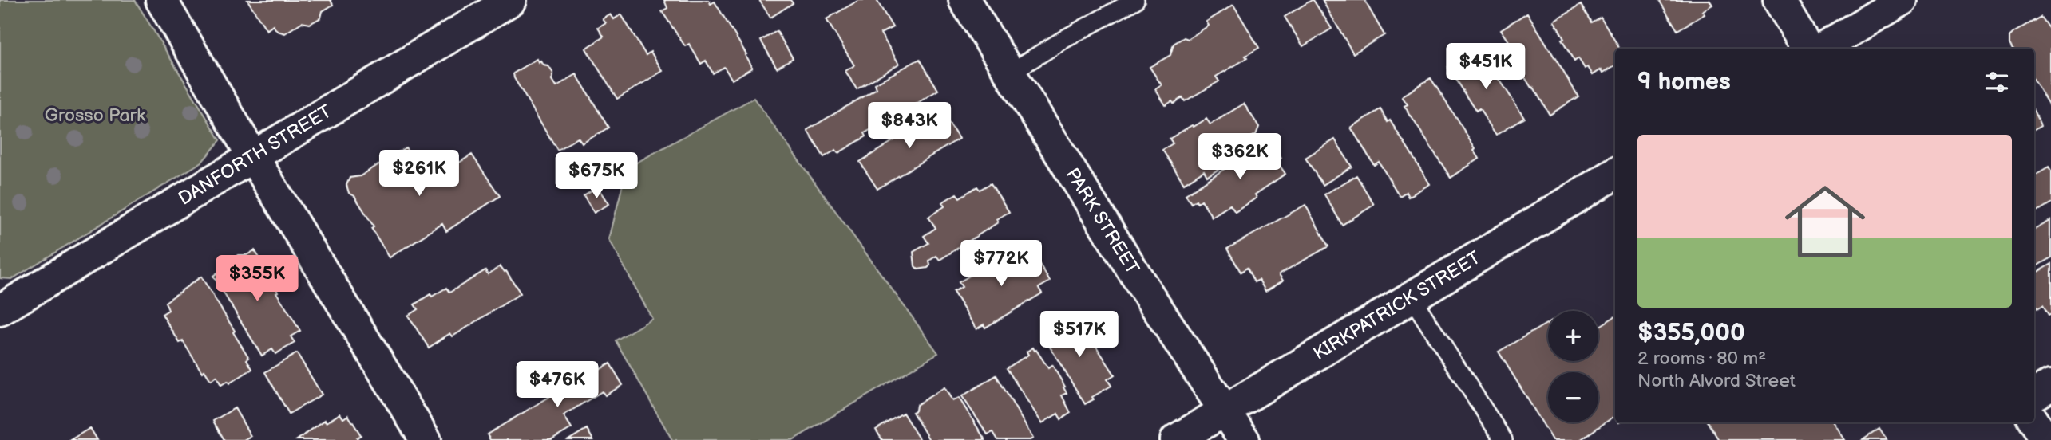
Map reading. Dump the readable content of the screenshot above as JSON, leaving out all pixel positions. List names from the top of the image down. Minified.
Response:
{"streets":{"street":["DANFORTH STREET","PARK STREET","KIRKPATRICK STREET"]},"crossings":[["PARK STREET","KIRKPATRICK STREET"]],"parks":["Grosso Park"],"page":{"price":["$451K","$843K","$362K","$261K","$675K","$772K","$355K","$517K","$476K"],"heading":"9 homes","list":[{"name":"$355,000","note":"2 rooms · 80 m² · North Alvord Street"}],"map_buttons":["+","−"]}}
